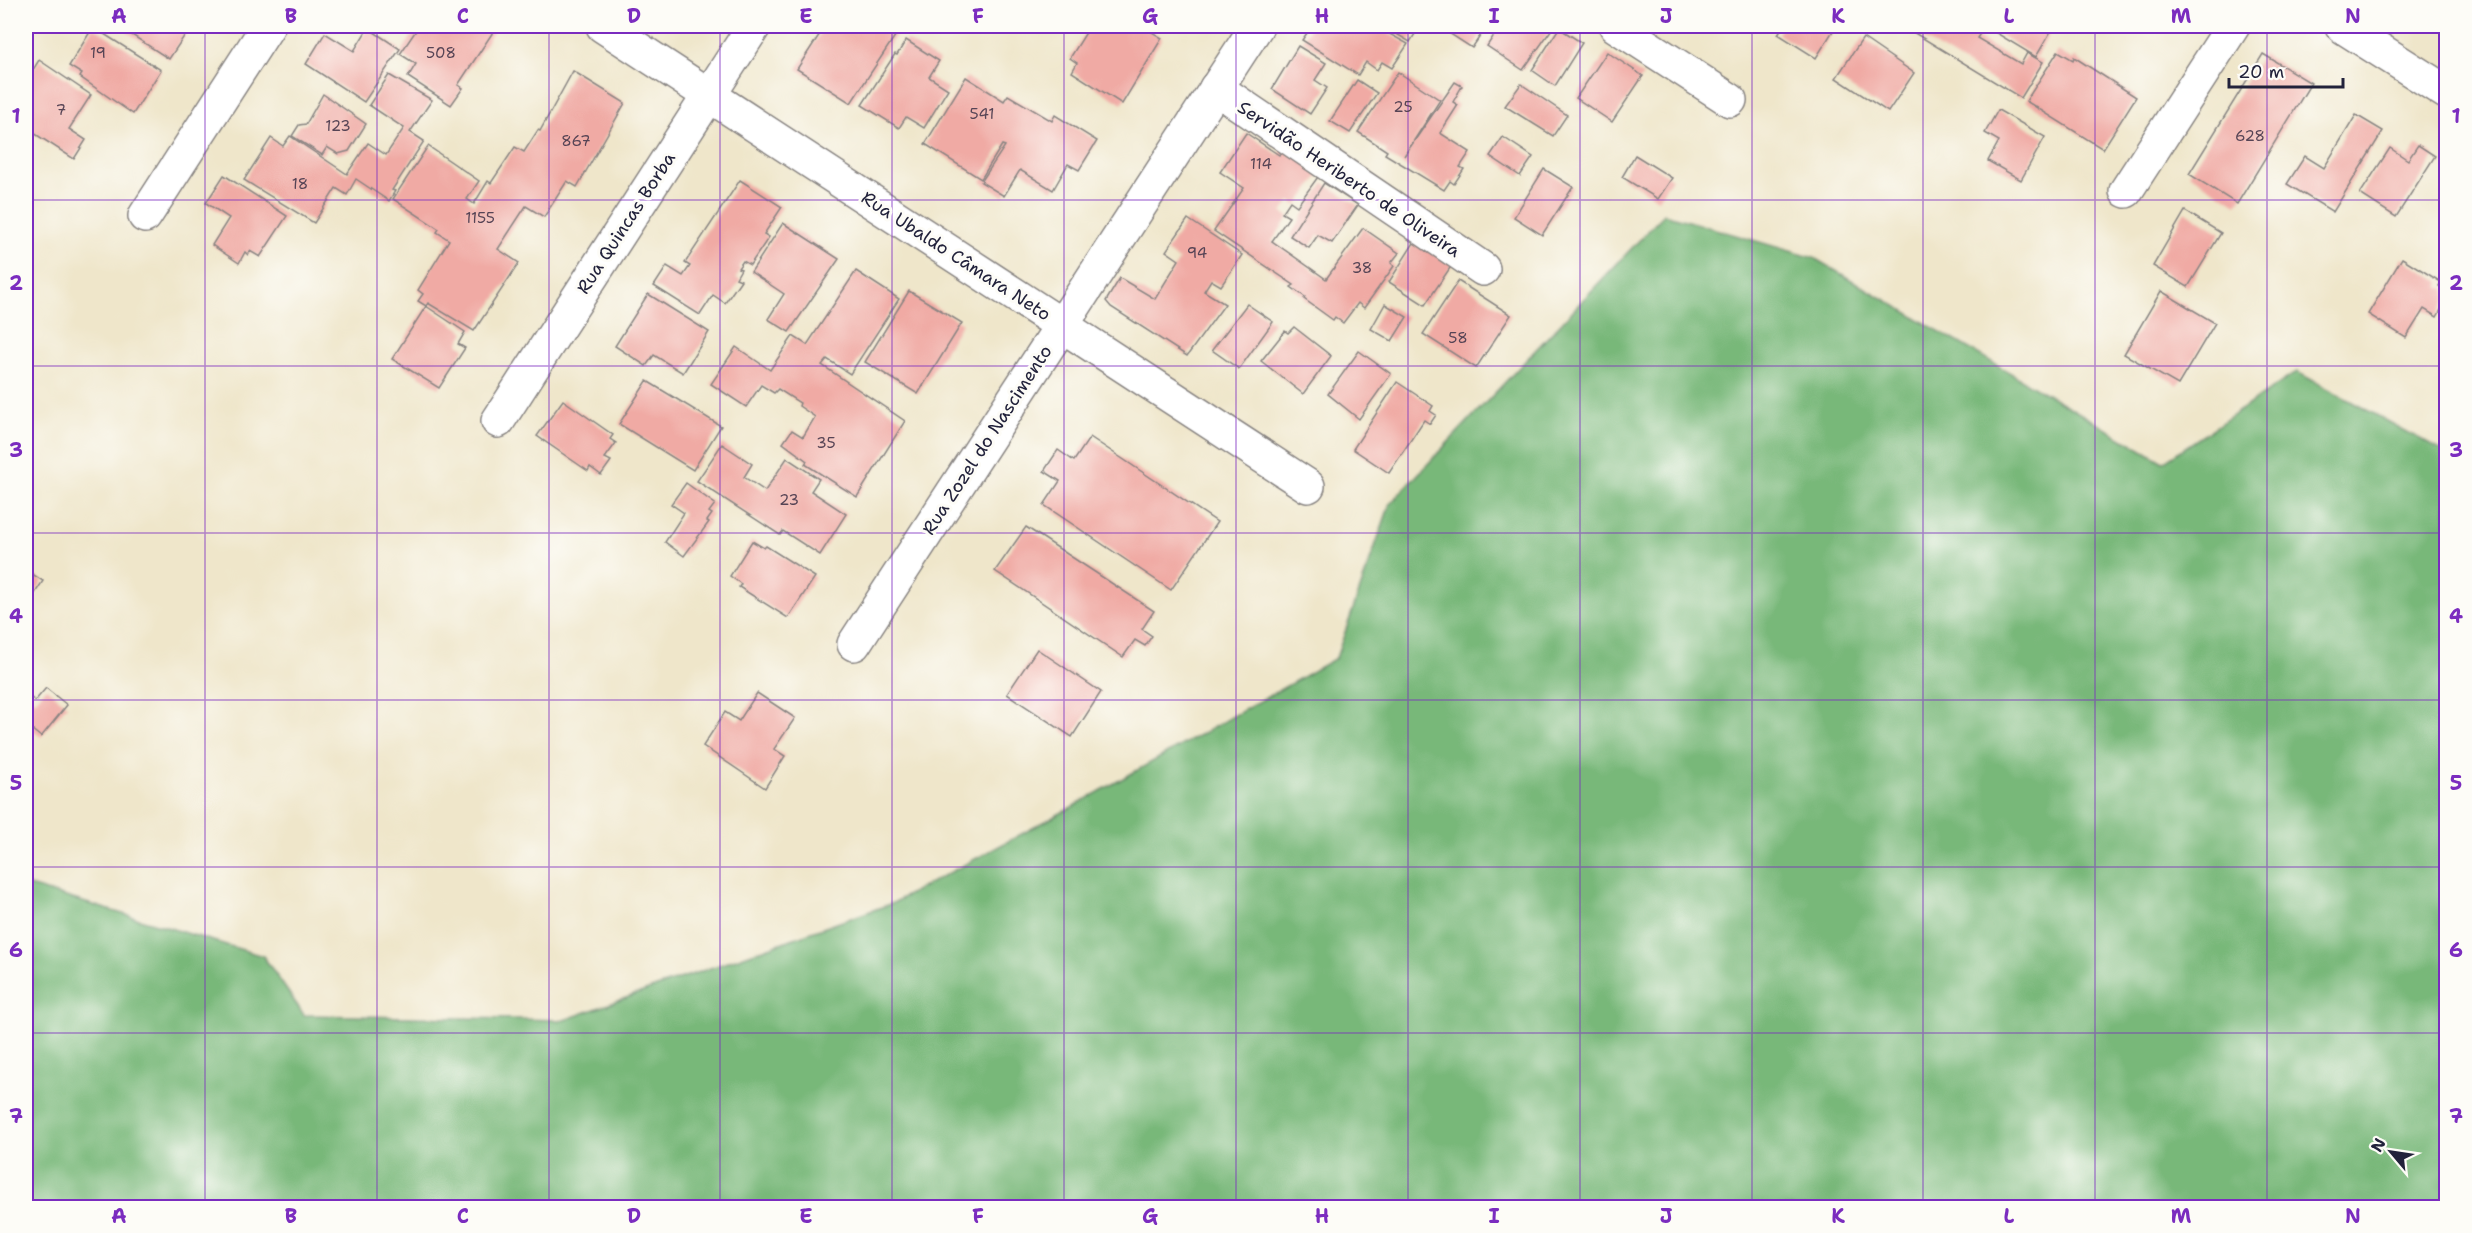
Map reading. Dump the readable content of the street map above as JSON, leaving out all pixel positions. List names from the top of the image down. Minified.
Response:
{"streets":{"street":["Servidão Heriberto de Oliveira","Rua Quincas Borba","Rua Ubaldo Câmara Neto","Rua Zozel do Nascimento"]},"crossings":[["Servidão Heriberto de Oliveira","Rua Zozel do Nascimento"],["Rua Quincas Borba","Rua Ubaldo Câmara Neto"],["Rua Ubaldo Câmara Neto","Rua Zozel do Nascimento"]],"house_numbers":["19","508","25","7","541","123","628","867","114","18","1155","94","38","58","35","23"],"scale_bar":"20 m","north":"top left","grid":{"columns":["A","B","C","D","E","F","G","H","I","J","K","L","M","N"],"rows":["1","2","3","4","5","6","7"]}}
